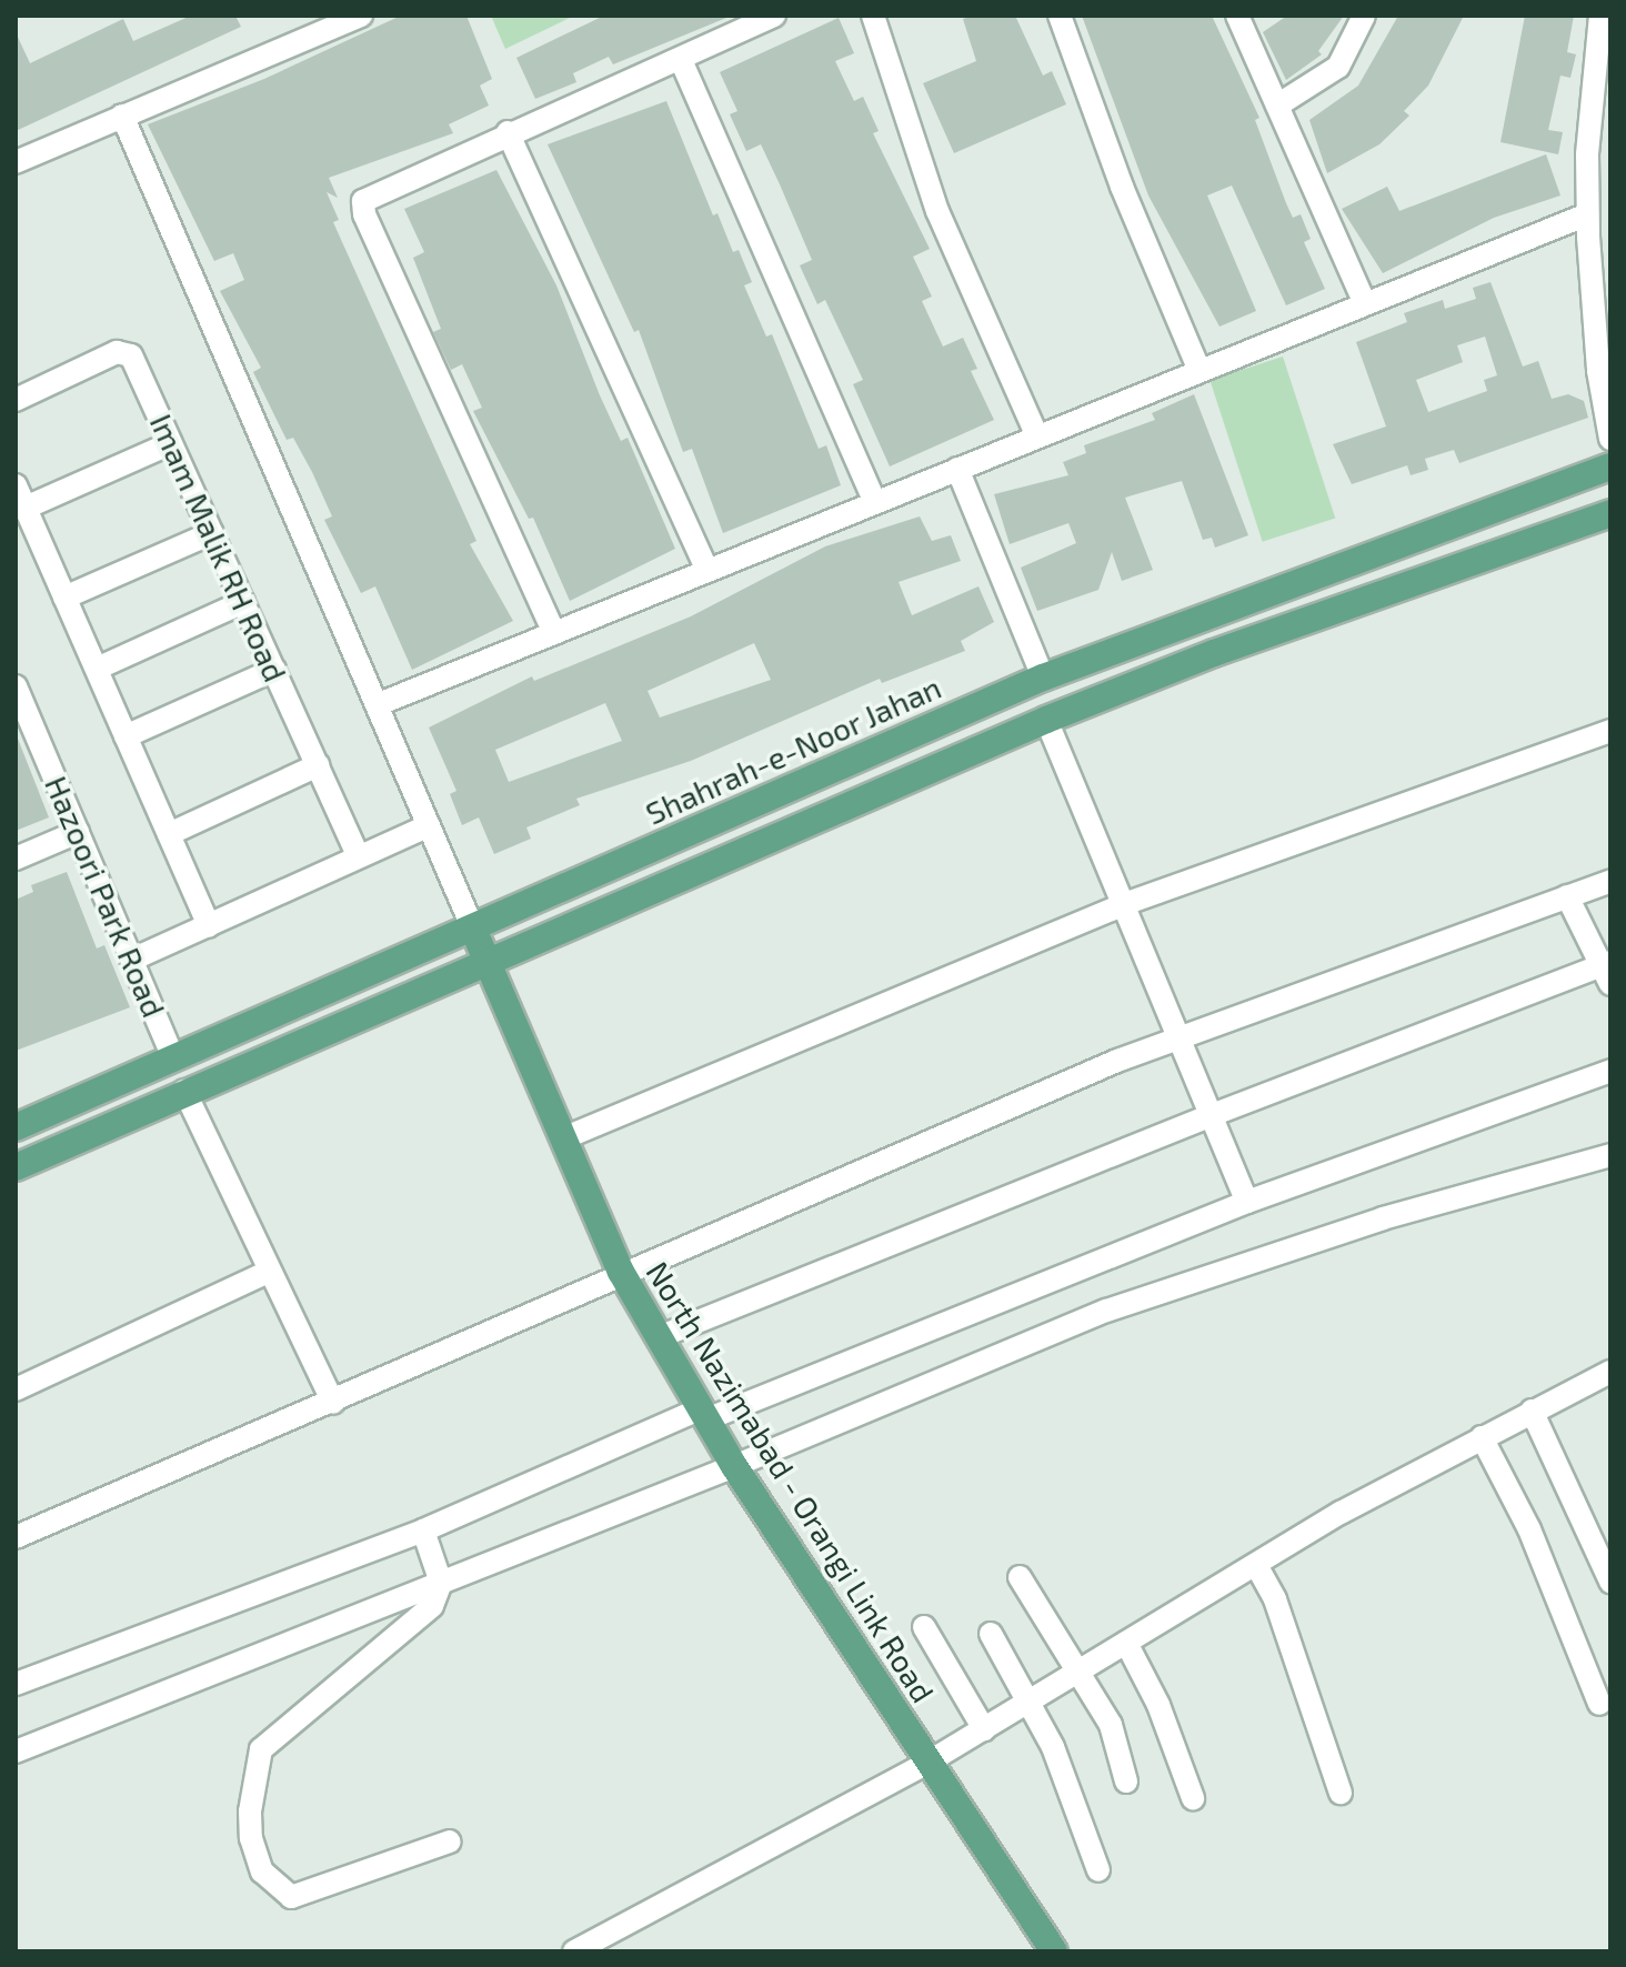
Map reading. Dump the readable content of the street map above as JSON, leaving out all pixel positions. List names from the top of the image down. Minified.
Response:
{"streets":{"main road":["Shahrah-e-Noor Jahan","North Nazimabad - Orangi Link Road"],"street":["Imam Malik RH Road","Hazoori Park Road"]},"crossings":[["Shahrah-e-Noor Jahan","Hazoori Park Road"],["Shahrah-e-Noor Jahan","North Nazimabad - Orangi Link Road"]]}
